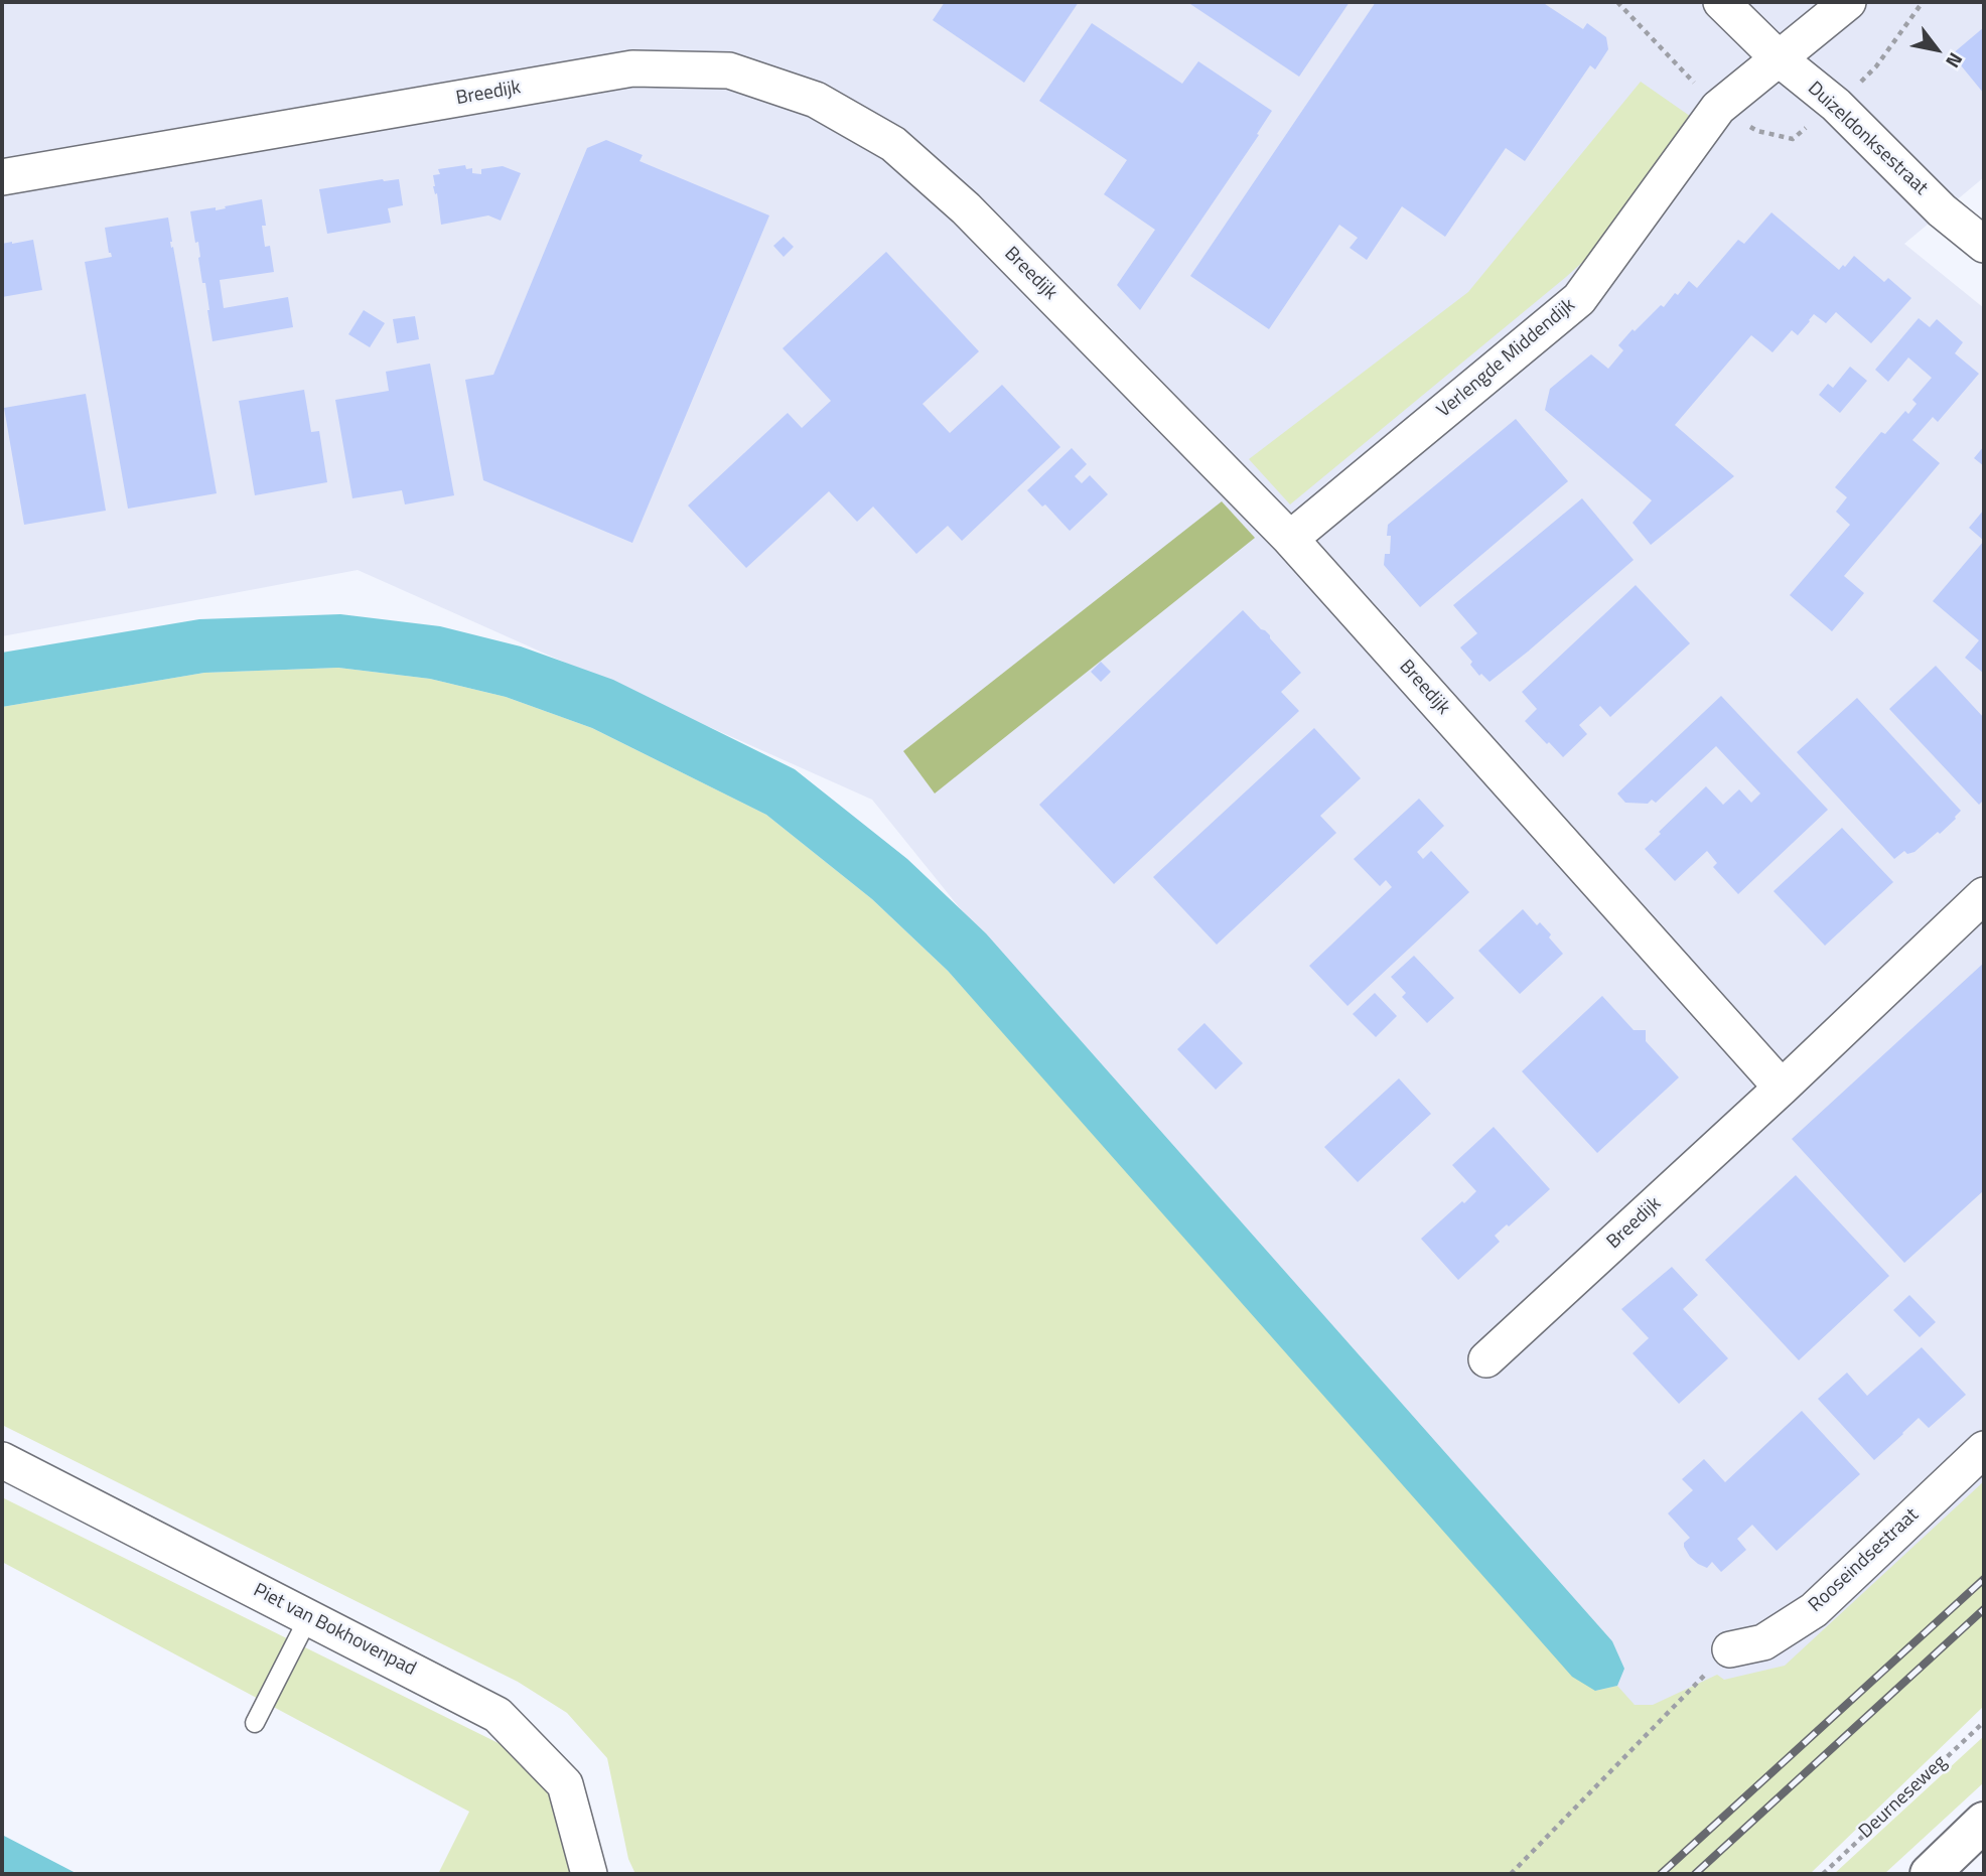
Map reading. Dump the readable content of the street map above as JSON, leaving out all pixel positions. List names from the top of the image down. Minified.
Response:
{"streets":{"street":["Breedijk","Duizeldonksestraat","Verlengde Middendijk","Rooseindsestraat","Piet van Bokhovenpad"],"path":["Deurneseweg"]},"crossings":[["Breedijk","Verlengde Middendijk"],["Duizeldonksestraat","Verlengde Middendijk"]],"north":"bottom right"}
